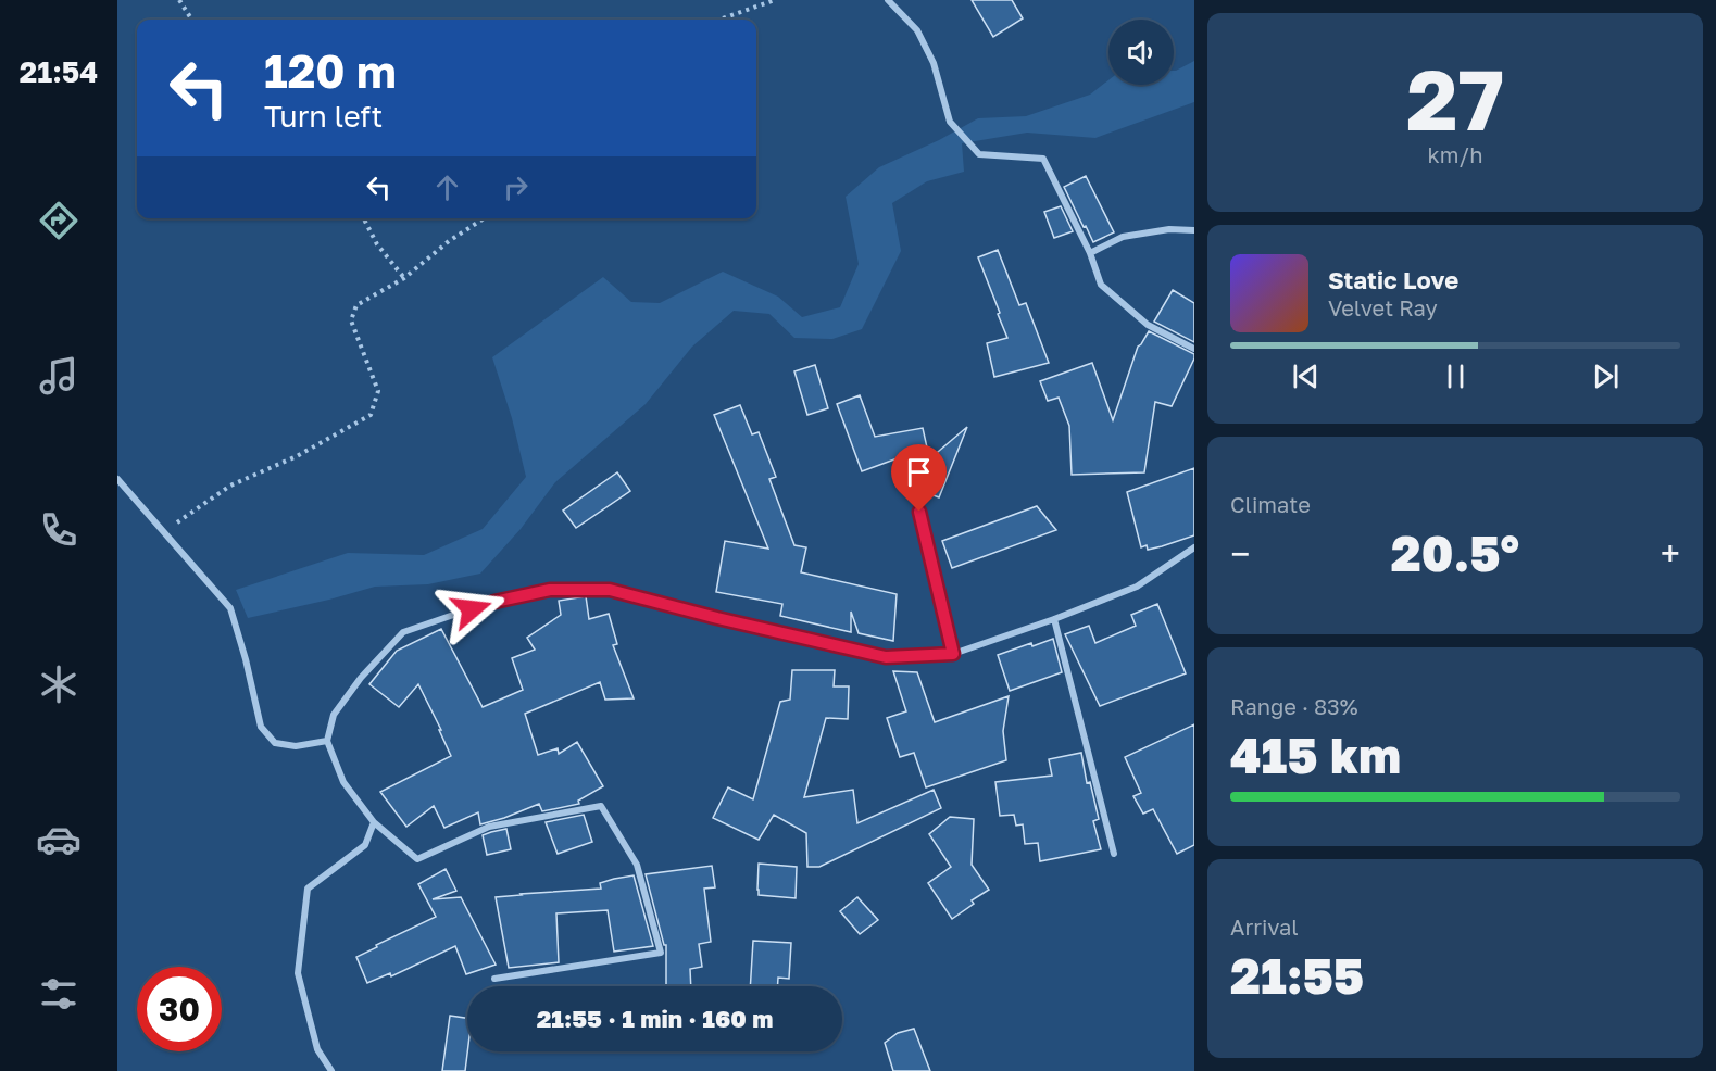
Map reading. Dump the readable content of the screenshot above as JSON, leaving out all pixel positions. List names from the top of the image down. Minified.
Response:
{"page":{"tabs":"21:54","tile":[["27","km/h"],"Climate",["Range · 83%","415 km"],["Arrival","21:55"]],"turn":["120 m","Turn left"],"song":["Static Love","Velvet Ray"],"heat":["−","20.5°","+"],"limit":"30","trip":"21:55 · 1 min · 160 m"}}
